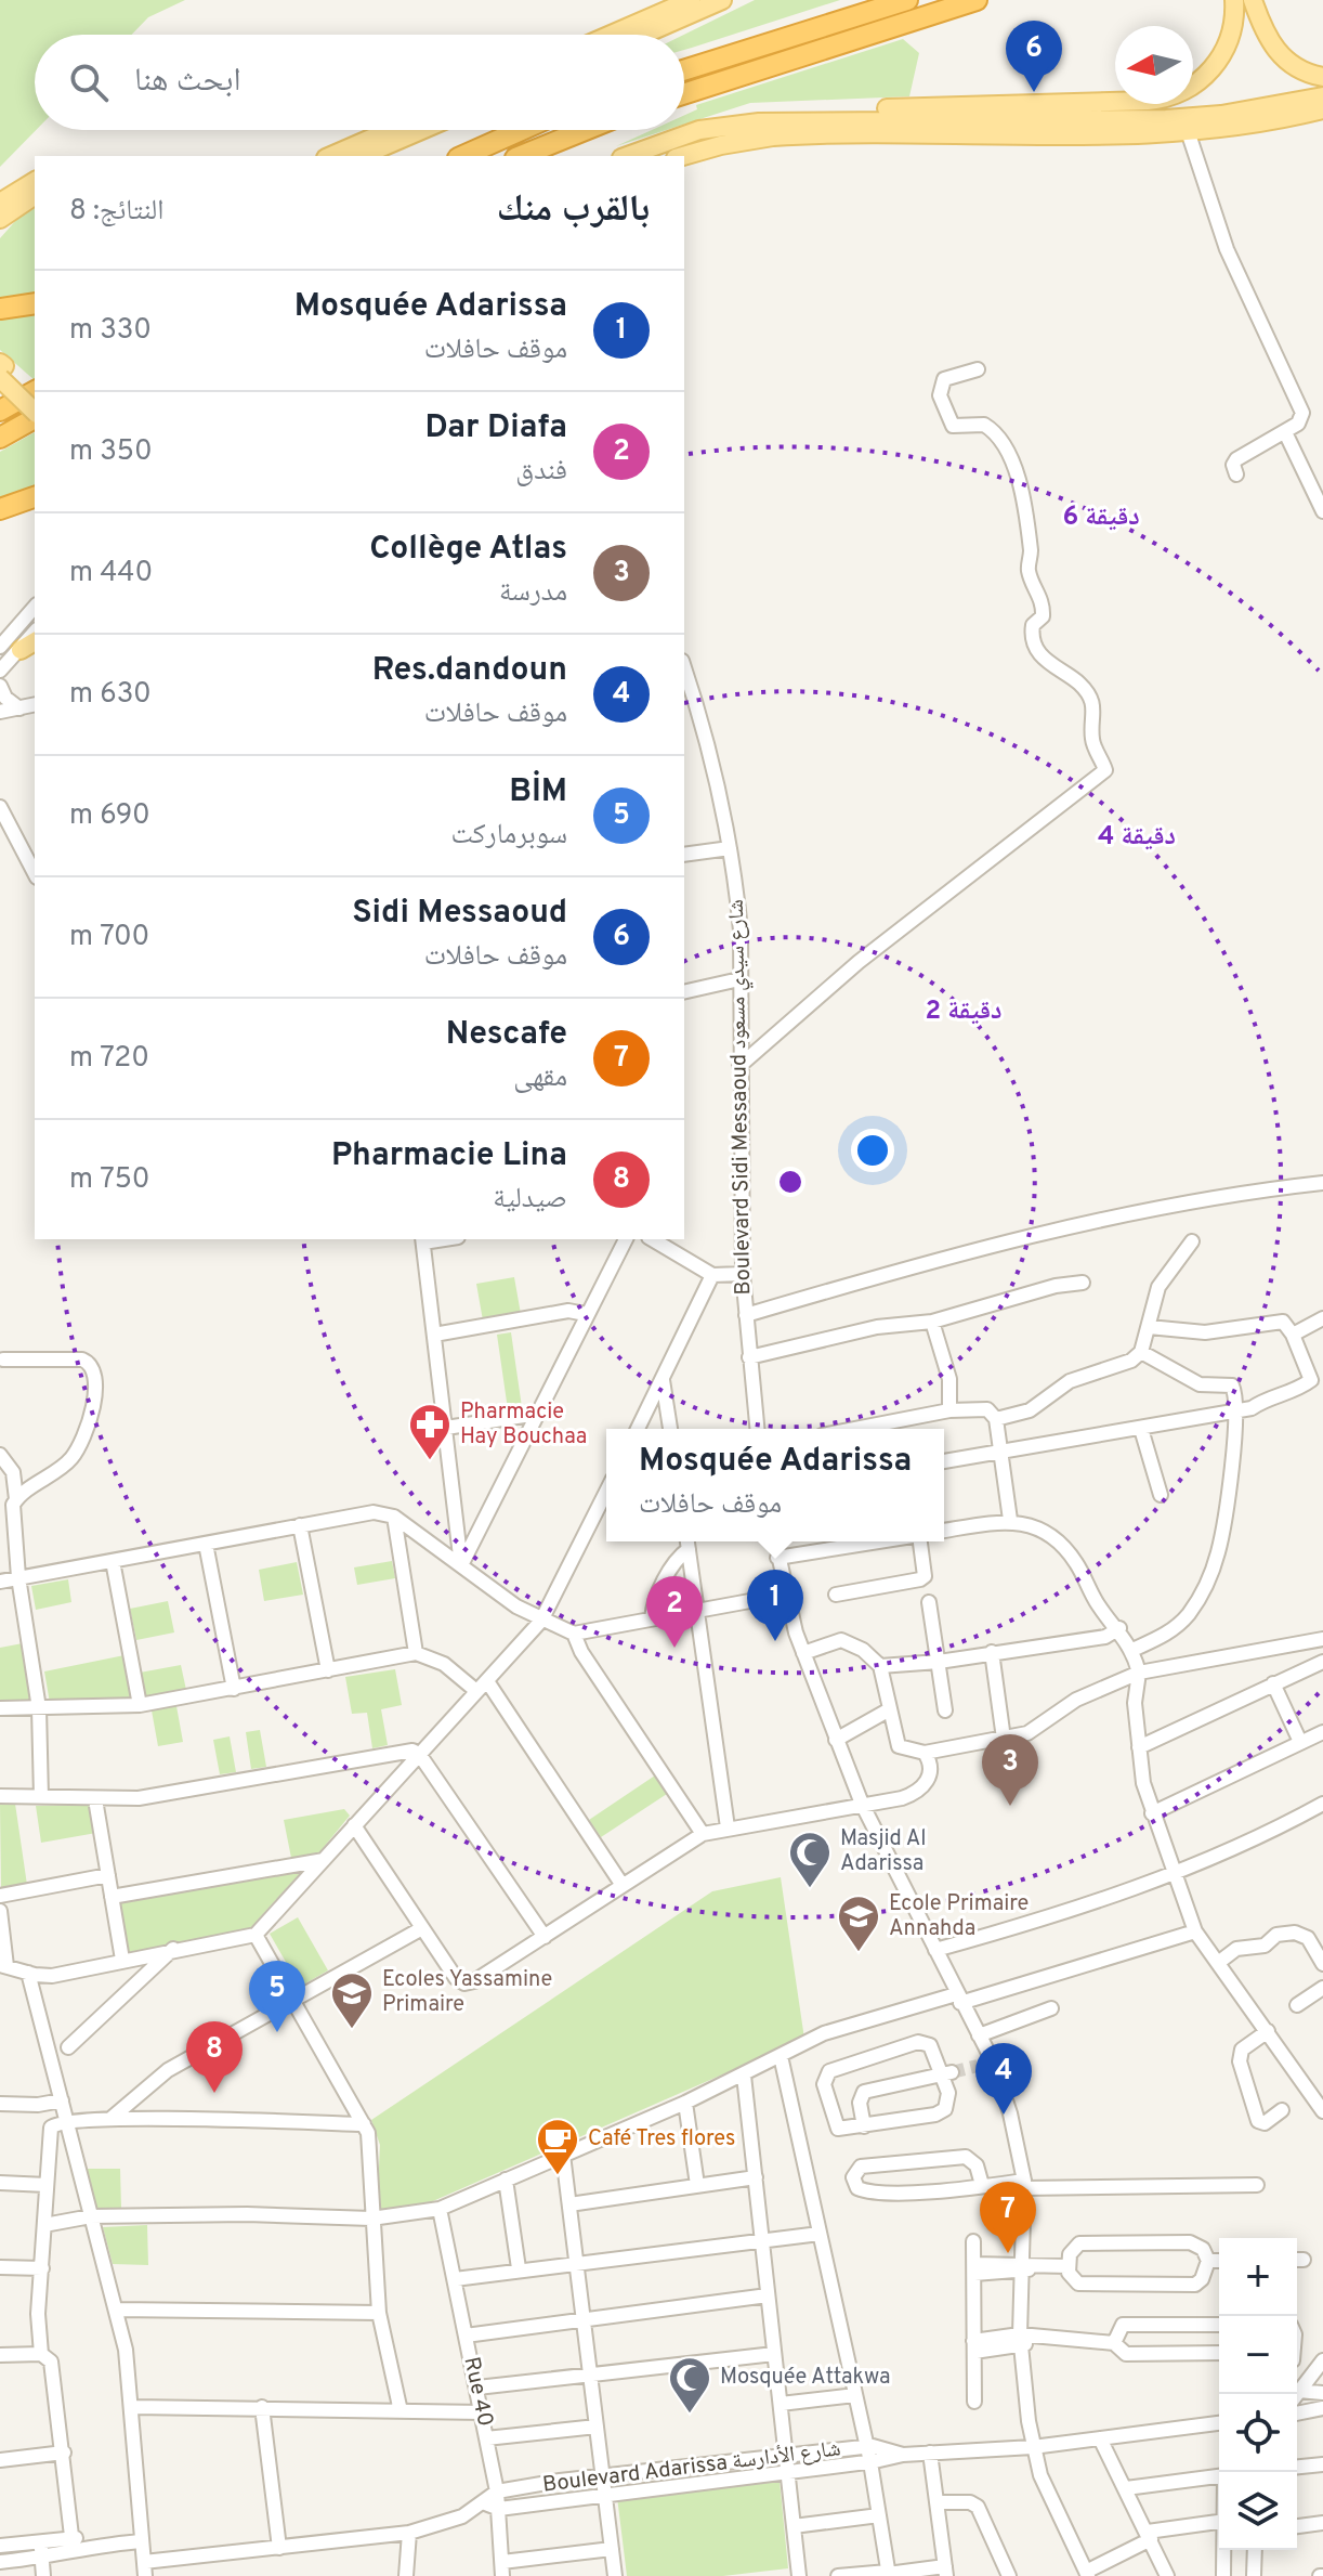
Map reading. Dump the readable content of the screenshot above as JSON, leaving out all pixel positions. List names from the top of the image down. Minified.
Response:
{"streets":{"street":["Boulevard Sidi Messaoud شارع سيدي مسعود","Rue 40","Boulevard Adarissa شارع الأدارسة"]},"crossings":[["Rue 40","Boulevard Adarissa شارع الأدارسة"]],"places":{"pharmacy":["Pharmacie Hay Bouchaa"],"mosque":["Masjid Al Adarissa","Mosquée Attakwa"],"school or university":["Ecole Primaire Annahda","Ecoles Yassamine Primaire"],"cafe":["Café Tres flores"]},"north":"left","page":{"pins":["6","1","2","3","5","8","4","7"],"search":"ابحث هنا","heading":["بالقرب منك","النتائج: 8"],"list":[{"mark":"1","name":"Mosquée Adarissa","note":"موقف حافلات","value":"330 m"},{"mark":"2","name":"Dar Diafa","note":"فندق","value":"350 m"},{"mark":"3","name":"Collège Atlas","note":"مدرسة","value":"440 m"},{"mark":"4","name":"Res.dandoun","note":"موقف حافلات","value":"630 m"},{"mark":"5","name":"BİM","note":"سوبرماركت","value":"690 m"},{"mark":"6","name":"Sidi Messaoud","note":"موقف حافلات","value":"700 m"},{"mark":"7","name":"Nescafe","note":"مقهى","value":"720 m"},{"mark":"8","name":"Pharmacie Lina","note":"صيدلية","value":"750 m"}],"popup":["Mosquée Adarissa","موقف حافلات"],"map_buttons":["+","−"]},"rings":["6 دقيقة","4 دقيقة","2 دقيقة"]}
